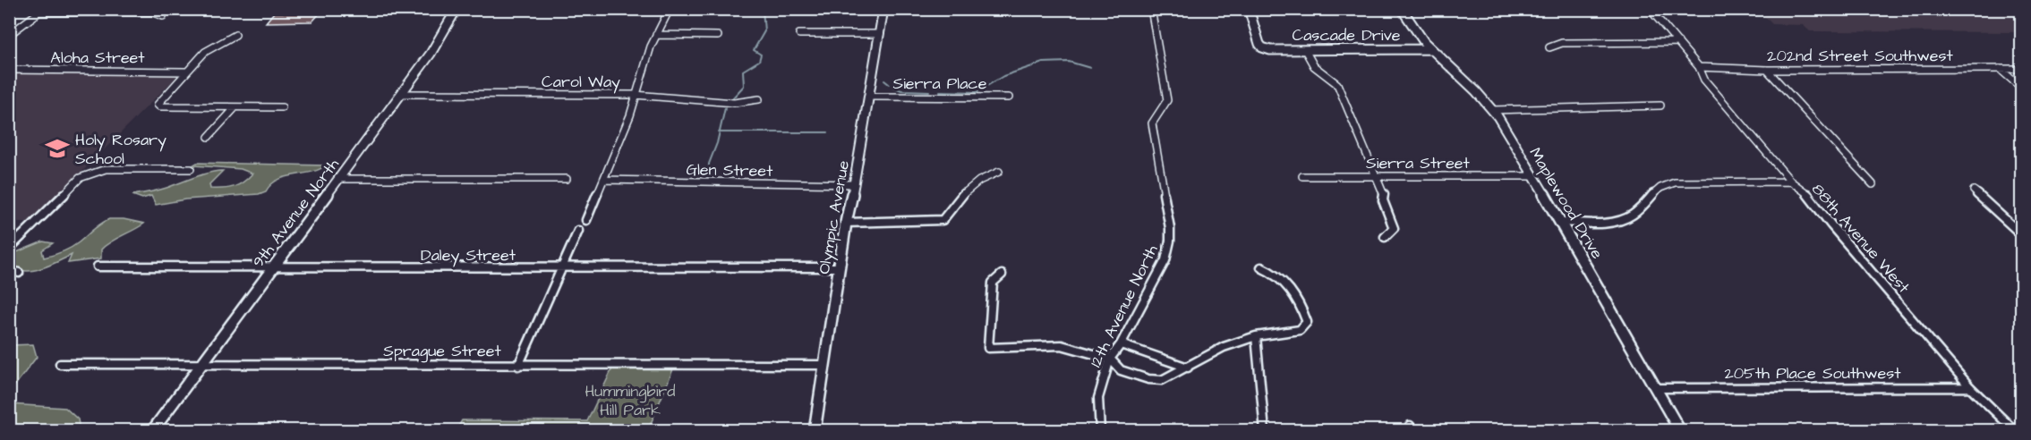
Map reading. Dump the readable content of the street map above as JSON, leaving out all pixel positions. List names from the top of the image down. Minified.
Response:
{"streets":{"street":["Cascade Drive","202nd Street Southwest","Aloha Street","Carol Way","Sierra Place","Sierra Street","Glen Street","Maplewood Drive","9th Avenue North","Olympic Avenue","88th Avenue West","Daley Street","12th Avenue North","Sprague Street","205th Place Southwest"]},"crossings":[["Cascade Drive","Maplewood Drive"],["202nd Street Southwest","88th Avenue West"],["Carol Way","9th Avenue North"],["Sierra Place","Olympic Avenue"],["Sierra Street","Maplewood Drive"],["Glen Street","Olympic Avenue"],["Maplewood Drive","205th Place Southwest"],["9th Avenue North","Daley Street"],["9th Avenue North","Sprague Street"],["Olympic Avenue","Daley Street"],["Olympic Avenue","Sprague Street"],["88th Avenue West","205th Place Southwest"]],"parks":["Hummingbird Hill Park"],"places":{"school or university":["Holy Rosary School"]}}
